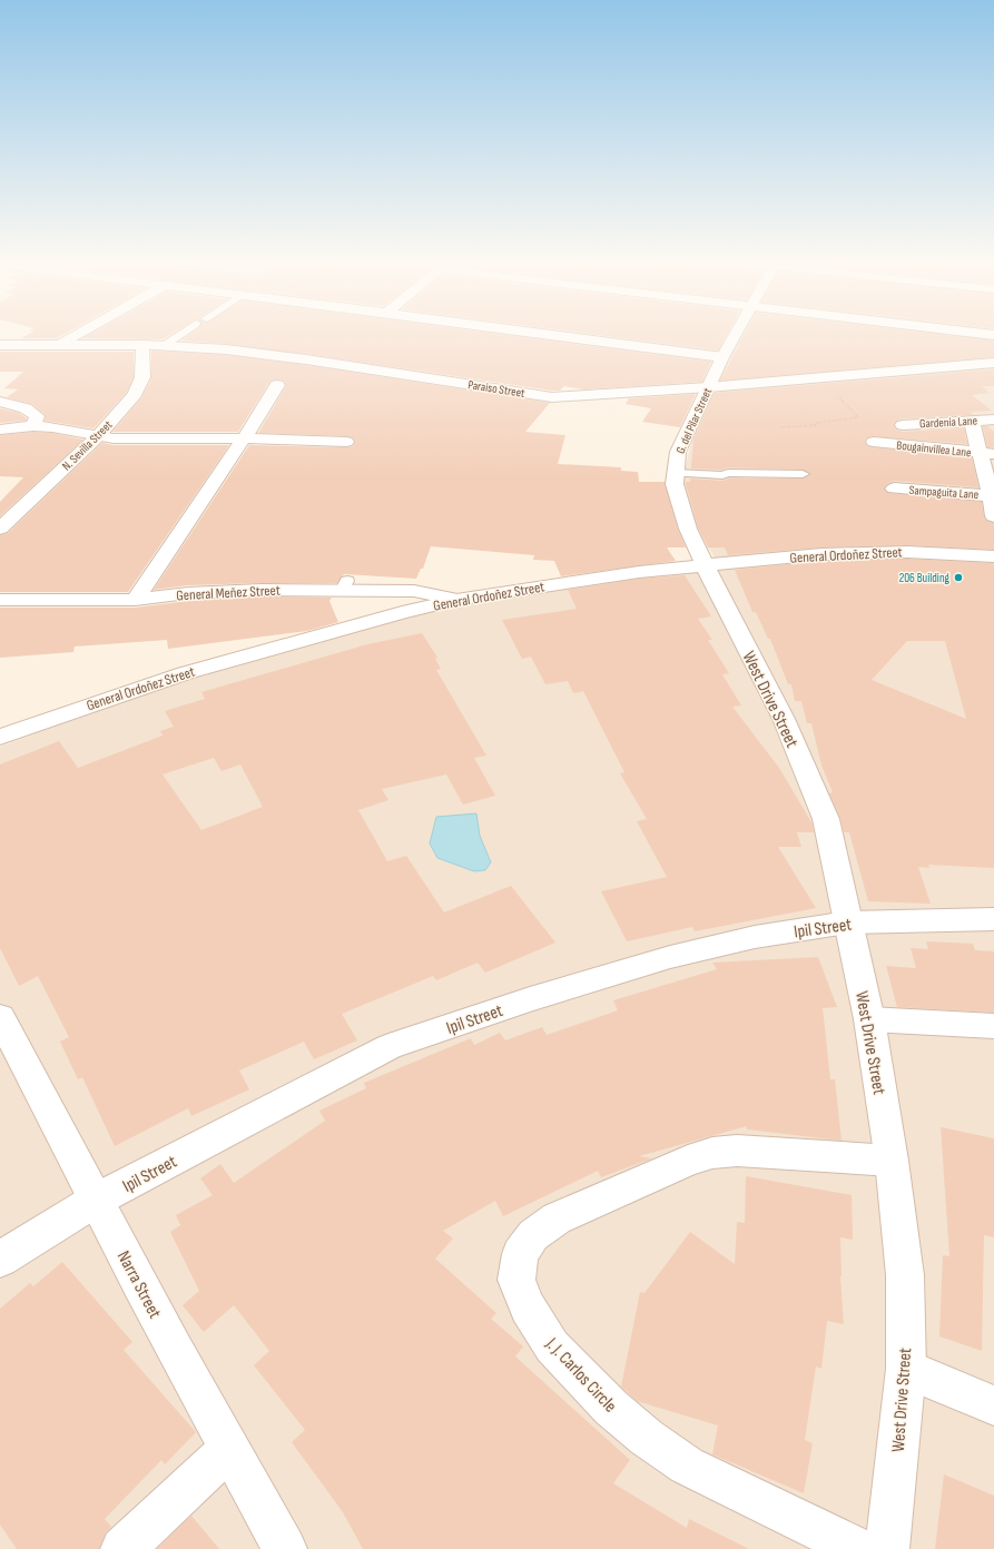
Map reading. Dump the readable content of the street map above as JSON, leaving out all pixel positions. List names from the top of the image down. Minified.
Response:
{"streets":{"street":["Paraiso Street","G. del Pilar Street","Gardenia Lane","N. Sevilla Street","Bougainvillea Lane","Sampaguita Lane","General Ordoñez Street","General Meñez Street","West Drive Street","Ipil Street","Narra Street","J. J. Carlos Circle"]},"crossings":[["Paraiso Street","G. del Pilar Street"],["Paraiso Street","N. Sevilla Street"],["G. del Pilar Street","General Ordoñez Street"],["G. del Pilar Street","West Drive Street"],["General Ordoñez Street","General Meñez Street"],["General Ordoñez Street","West Drive Street"],["West Drive Street","Ipil Street"],["West Drive Street","J. J. Carlos Circle"],["Ipil Street","Narra Street"]],"places":["206 Building"]}
